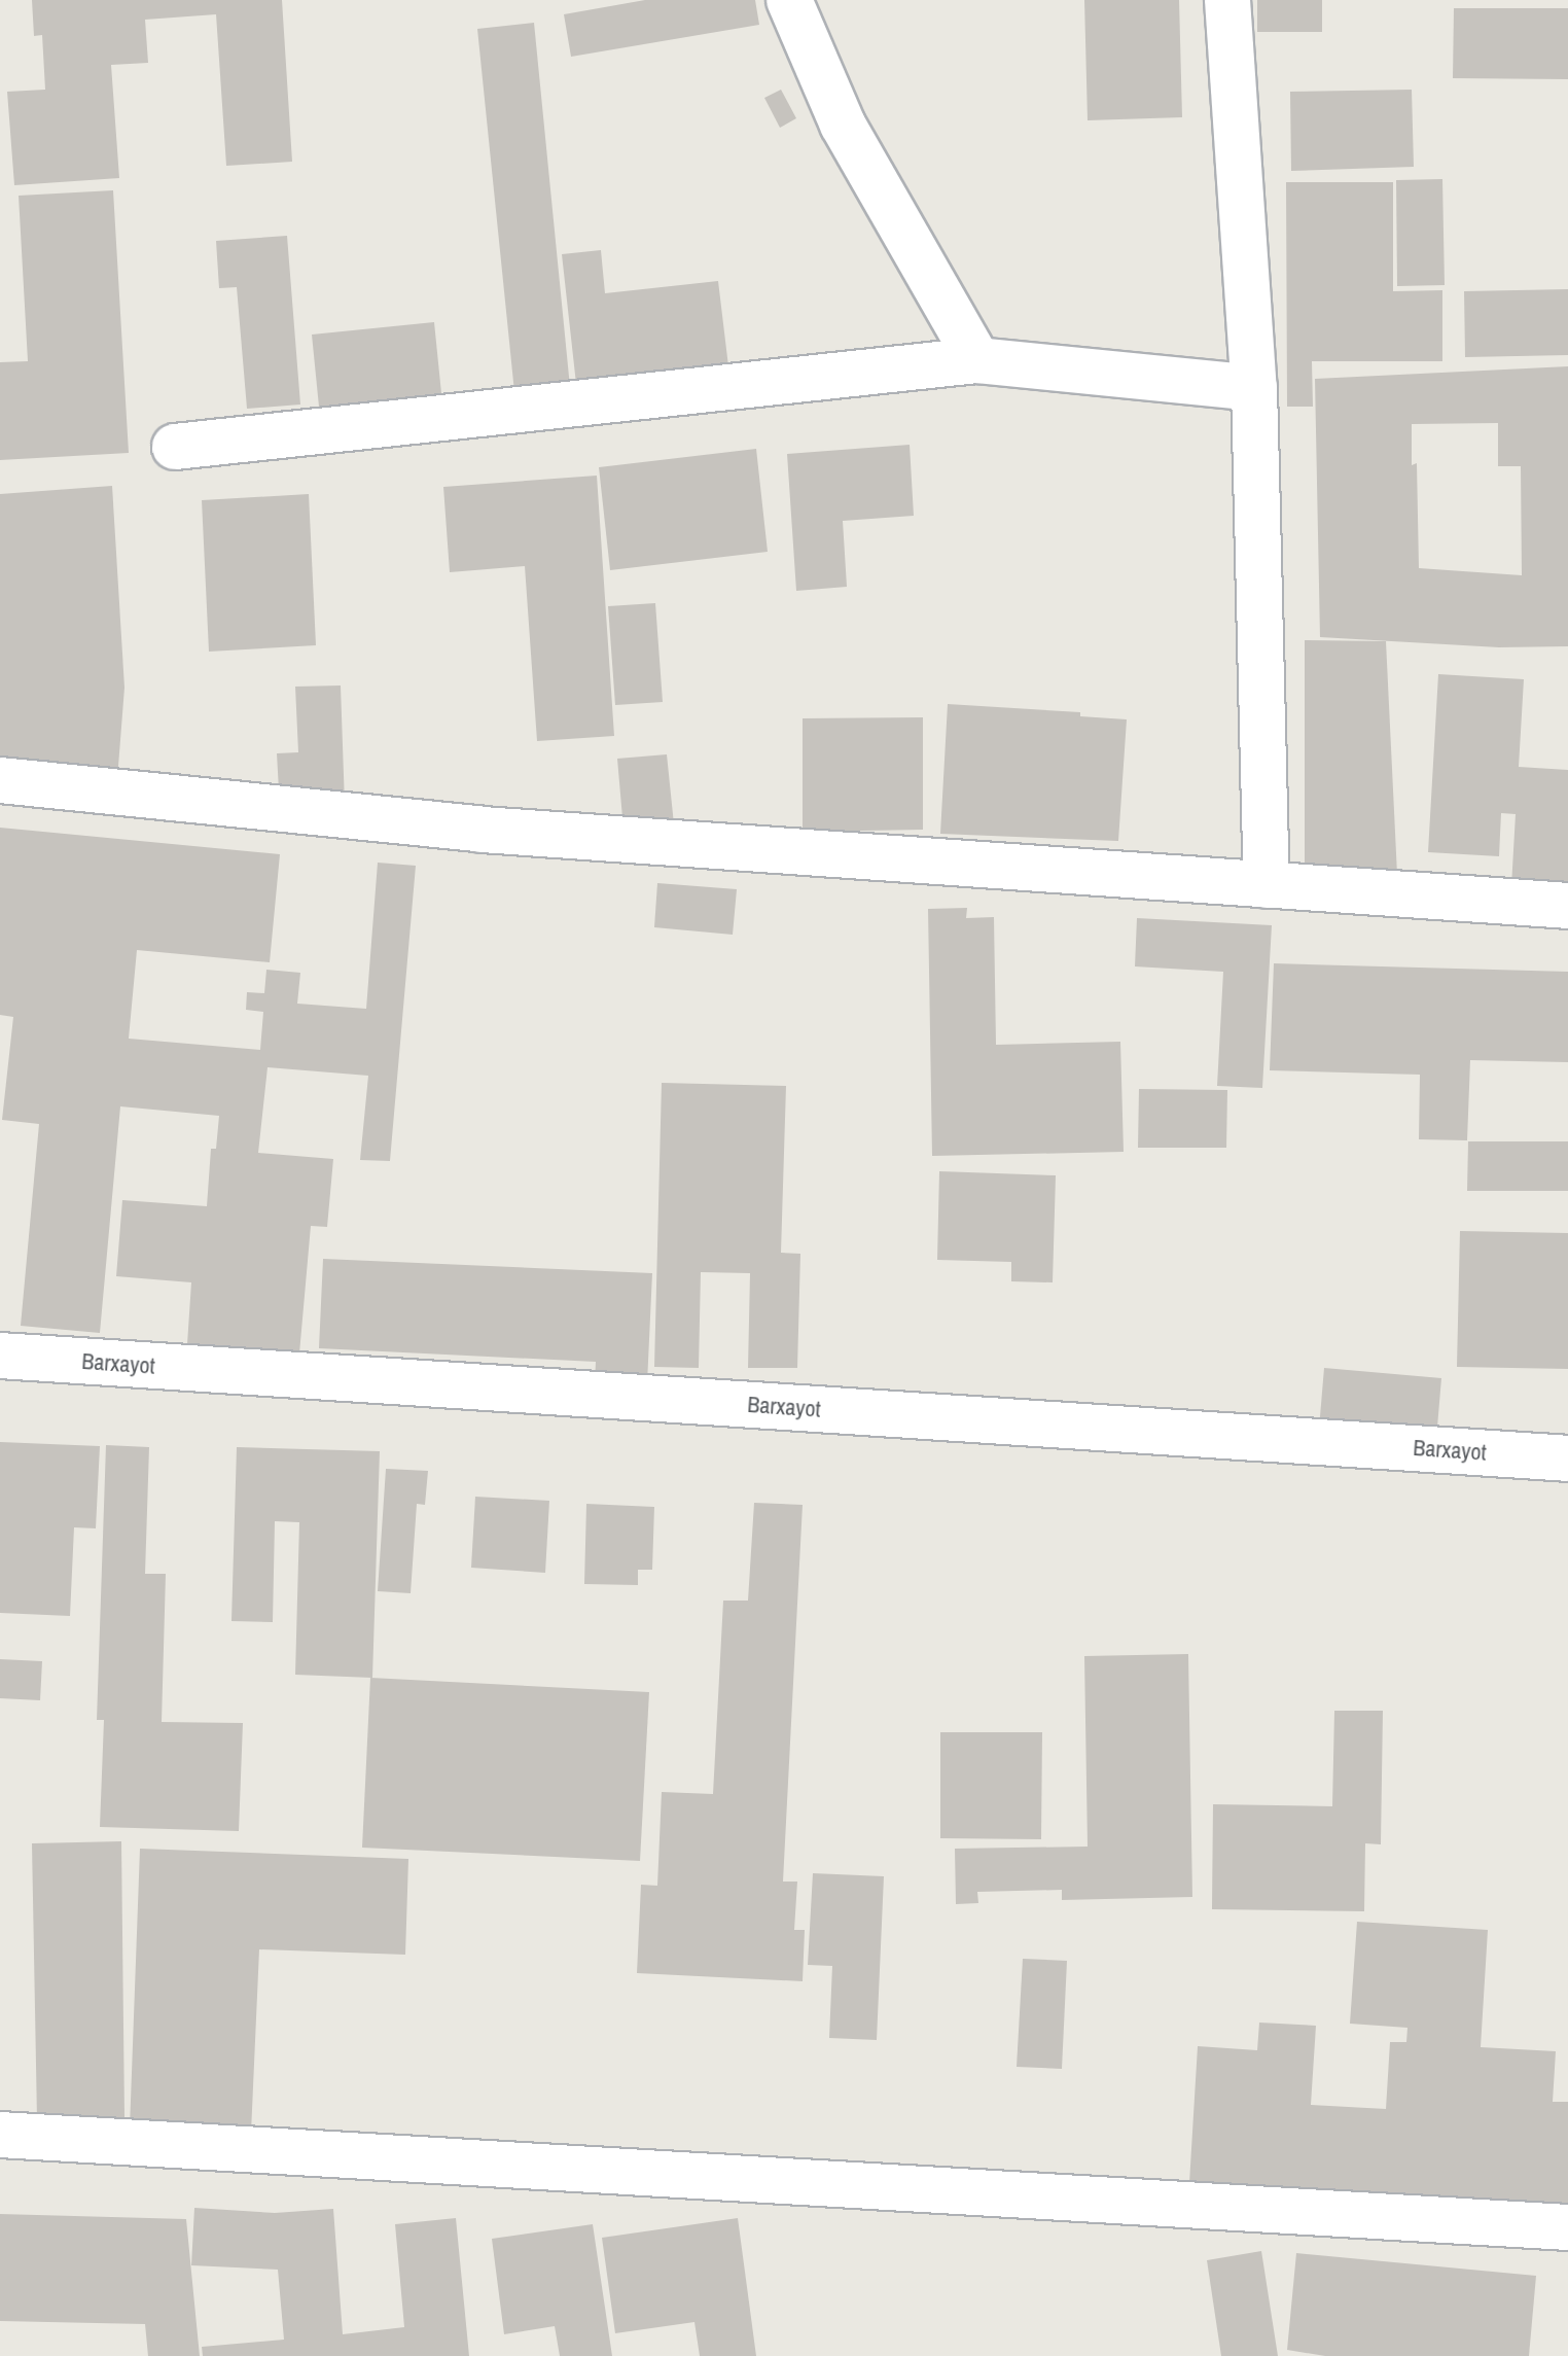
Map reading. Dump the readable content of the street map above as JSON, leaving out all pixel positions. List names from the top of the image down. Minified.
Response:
{"streets":{"street":["Barxayot"]}}
